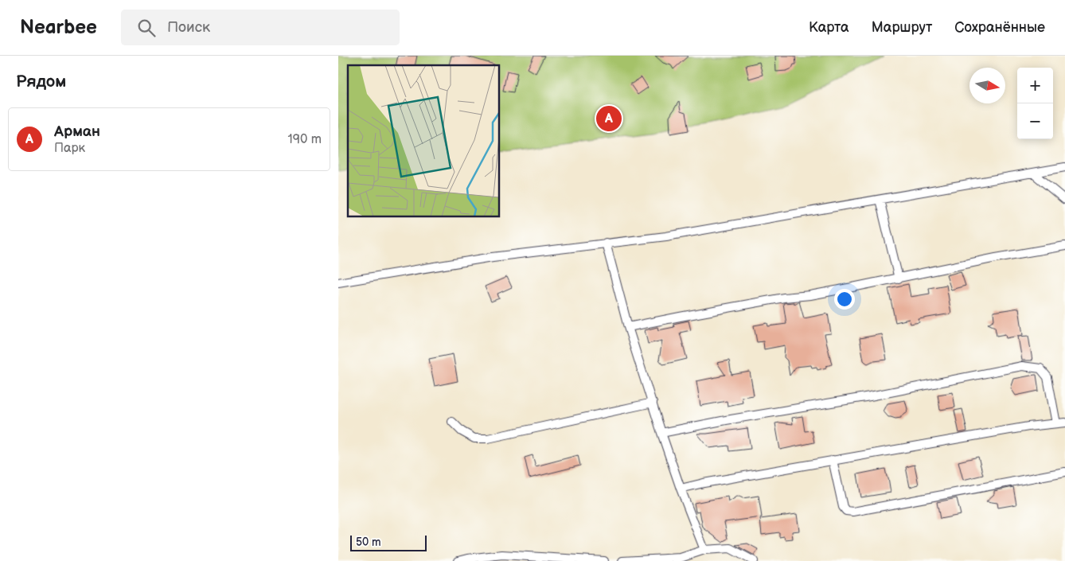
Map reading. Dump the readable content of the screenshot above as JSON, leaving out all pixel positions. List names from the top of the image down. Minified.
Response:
{"scale_bar":"50 m","north":"right","page":{"header":"Nearbee","search":"Поиск","nav":["Карта","Маршрут","Сохранённые"],"heading":"Рядом","map_buttons":["+","−"],"pins":"A","list":[{"mark":"A","name":"Арман","note":"Парк","value":"190 m"}],"scale":"50 m"}}
